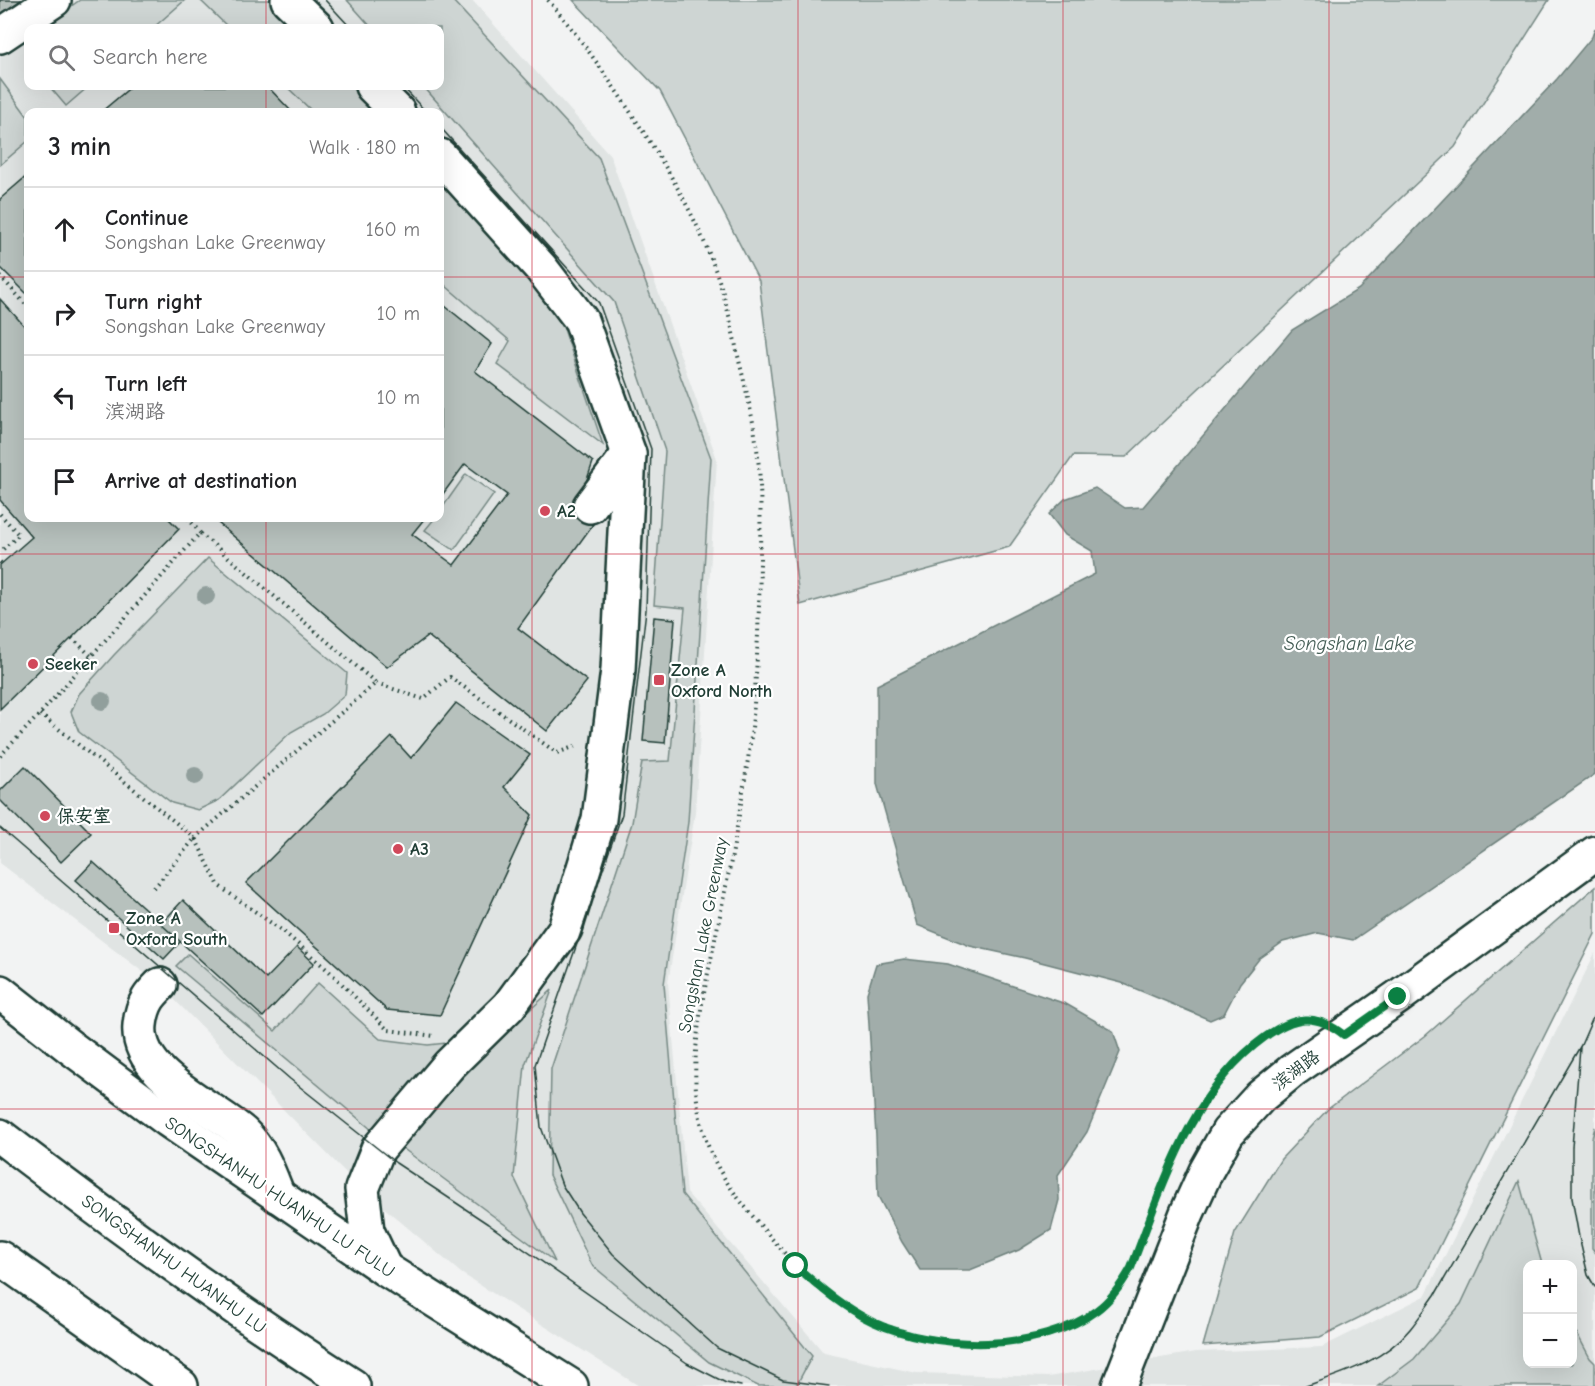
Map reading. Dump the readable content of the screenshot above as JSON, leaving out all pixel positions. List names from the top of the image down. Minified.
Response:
{"streets":{"street":["滨湖路","SONGSHANHU HUANHU LU FULU","SONGSHANHU HUANHU LU"],"path":["Songshan Lake Greenway"]},"water":["Songshan Lake"],"places":{"other":["A2","Seeker","保安室","A3"],"transit":["Zone A Oxford North","Zone A Oxford South"]},"page":{"search":"Search here","heading":["3 min","Walk · 180 m"],"list":[["Continue","Songshan Lake Greenway","160 m"],["Turn right","Songshan Lake Greenway","10 m"],["Turn left","滨湖路","10 m"],"Arrive at destination"],"map_buttons":["+","−"]}}
